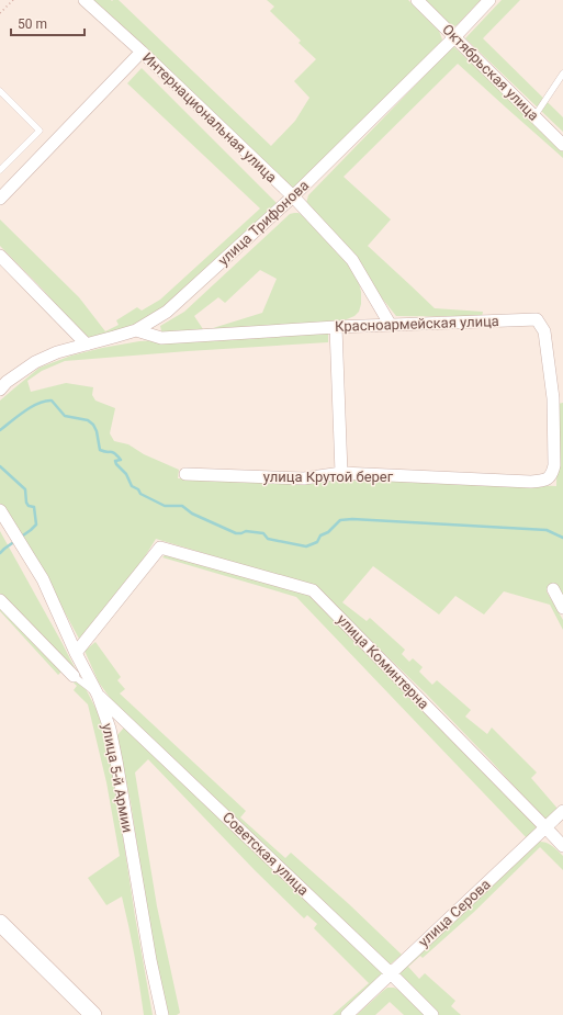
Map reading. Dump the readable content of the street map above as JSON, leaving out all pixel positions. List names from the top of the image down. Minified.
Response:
{"streets":{"street":["Октябрьская улица","Интернациональная улица","улица Трифонова","Красноармейская улица","улица Крутой берег","улица Коминтерна","улица 5-й Армии","Советская улица","улица Серова"]},"crossings":[["Октябрьская улица","улица Трифонова"],["Интернациональная улица","улица Трифонова"],["Интернациональная улица","Красноармейская улица"],["улица Трифонова","Красноармейская улица"],["Красноармейская улица","улица Крутой берег"],["улица Коминтерна","улица 5-й Армии"],["улица Коминтерна","улица Серова"],["улица 5-й Армии","Советская улица"],["Советская улица","улица Серова"]],"scale_bar":"50 m"}
